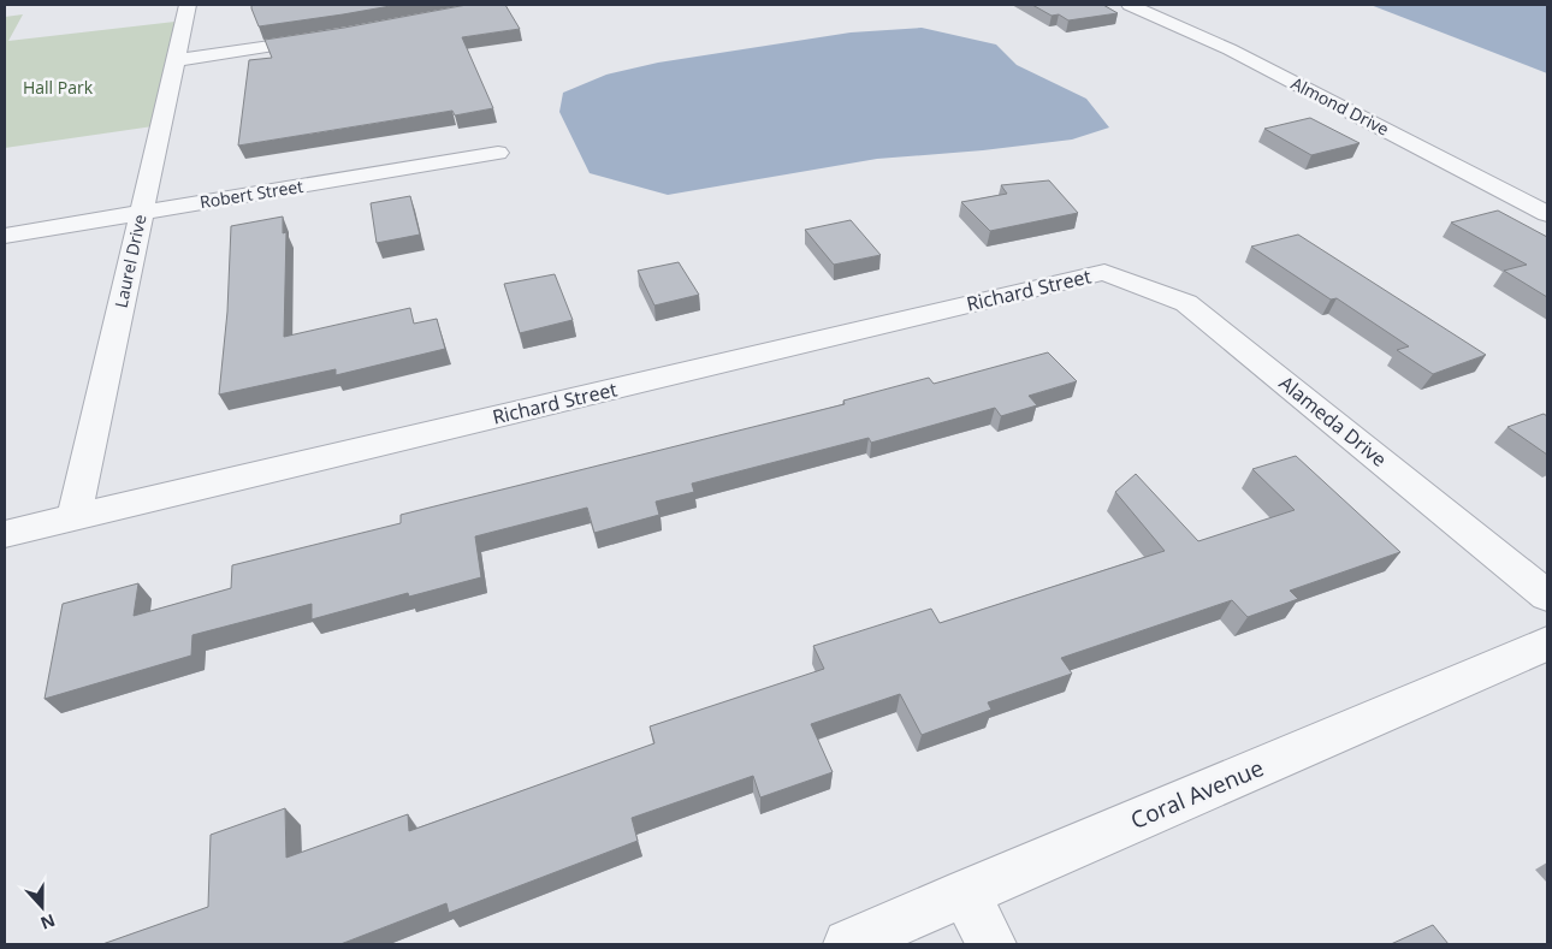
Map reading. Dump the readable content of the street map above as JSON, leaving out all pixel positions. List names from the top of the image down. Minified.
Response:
{"streets":{"street":["Almond Drive","Robert Street","Laurel Drive","Richard Street","Alameda Drive","Coral Avenue"]},"crossings":[["Robert Street","Laurel Drive"],["Laurel Drive","Richard Street"],["Richard Street","Alameda Drive"]],"parks":["Hall Park"],"north":"bottom"}
